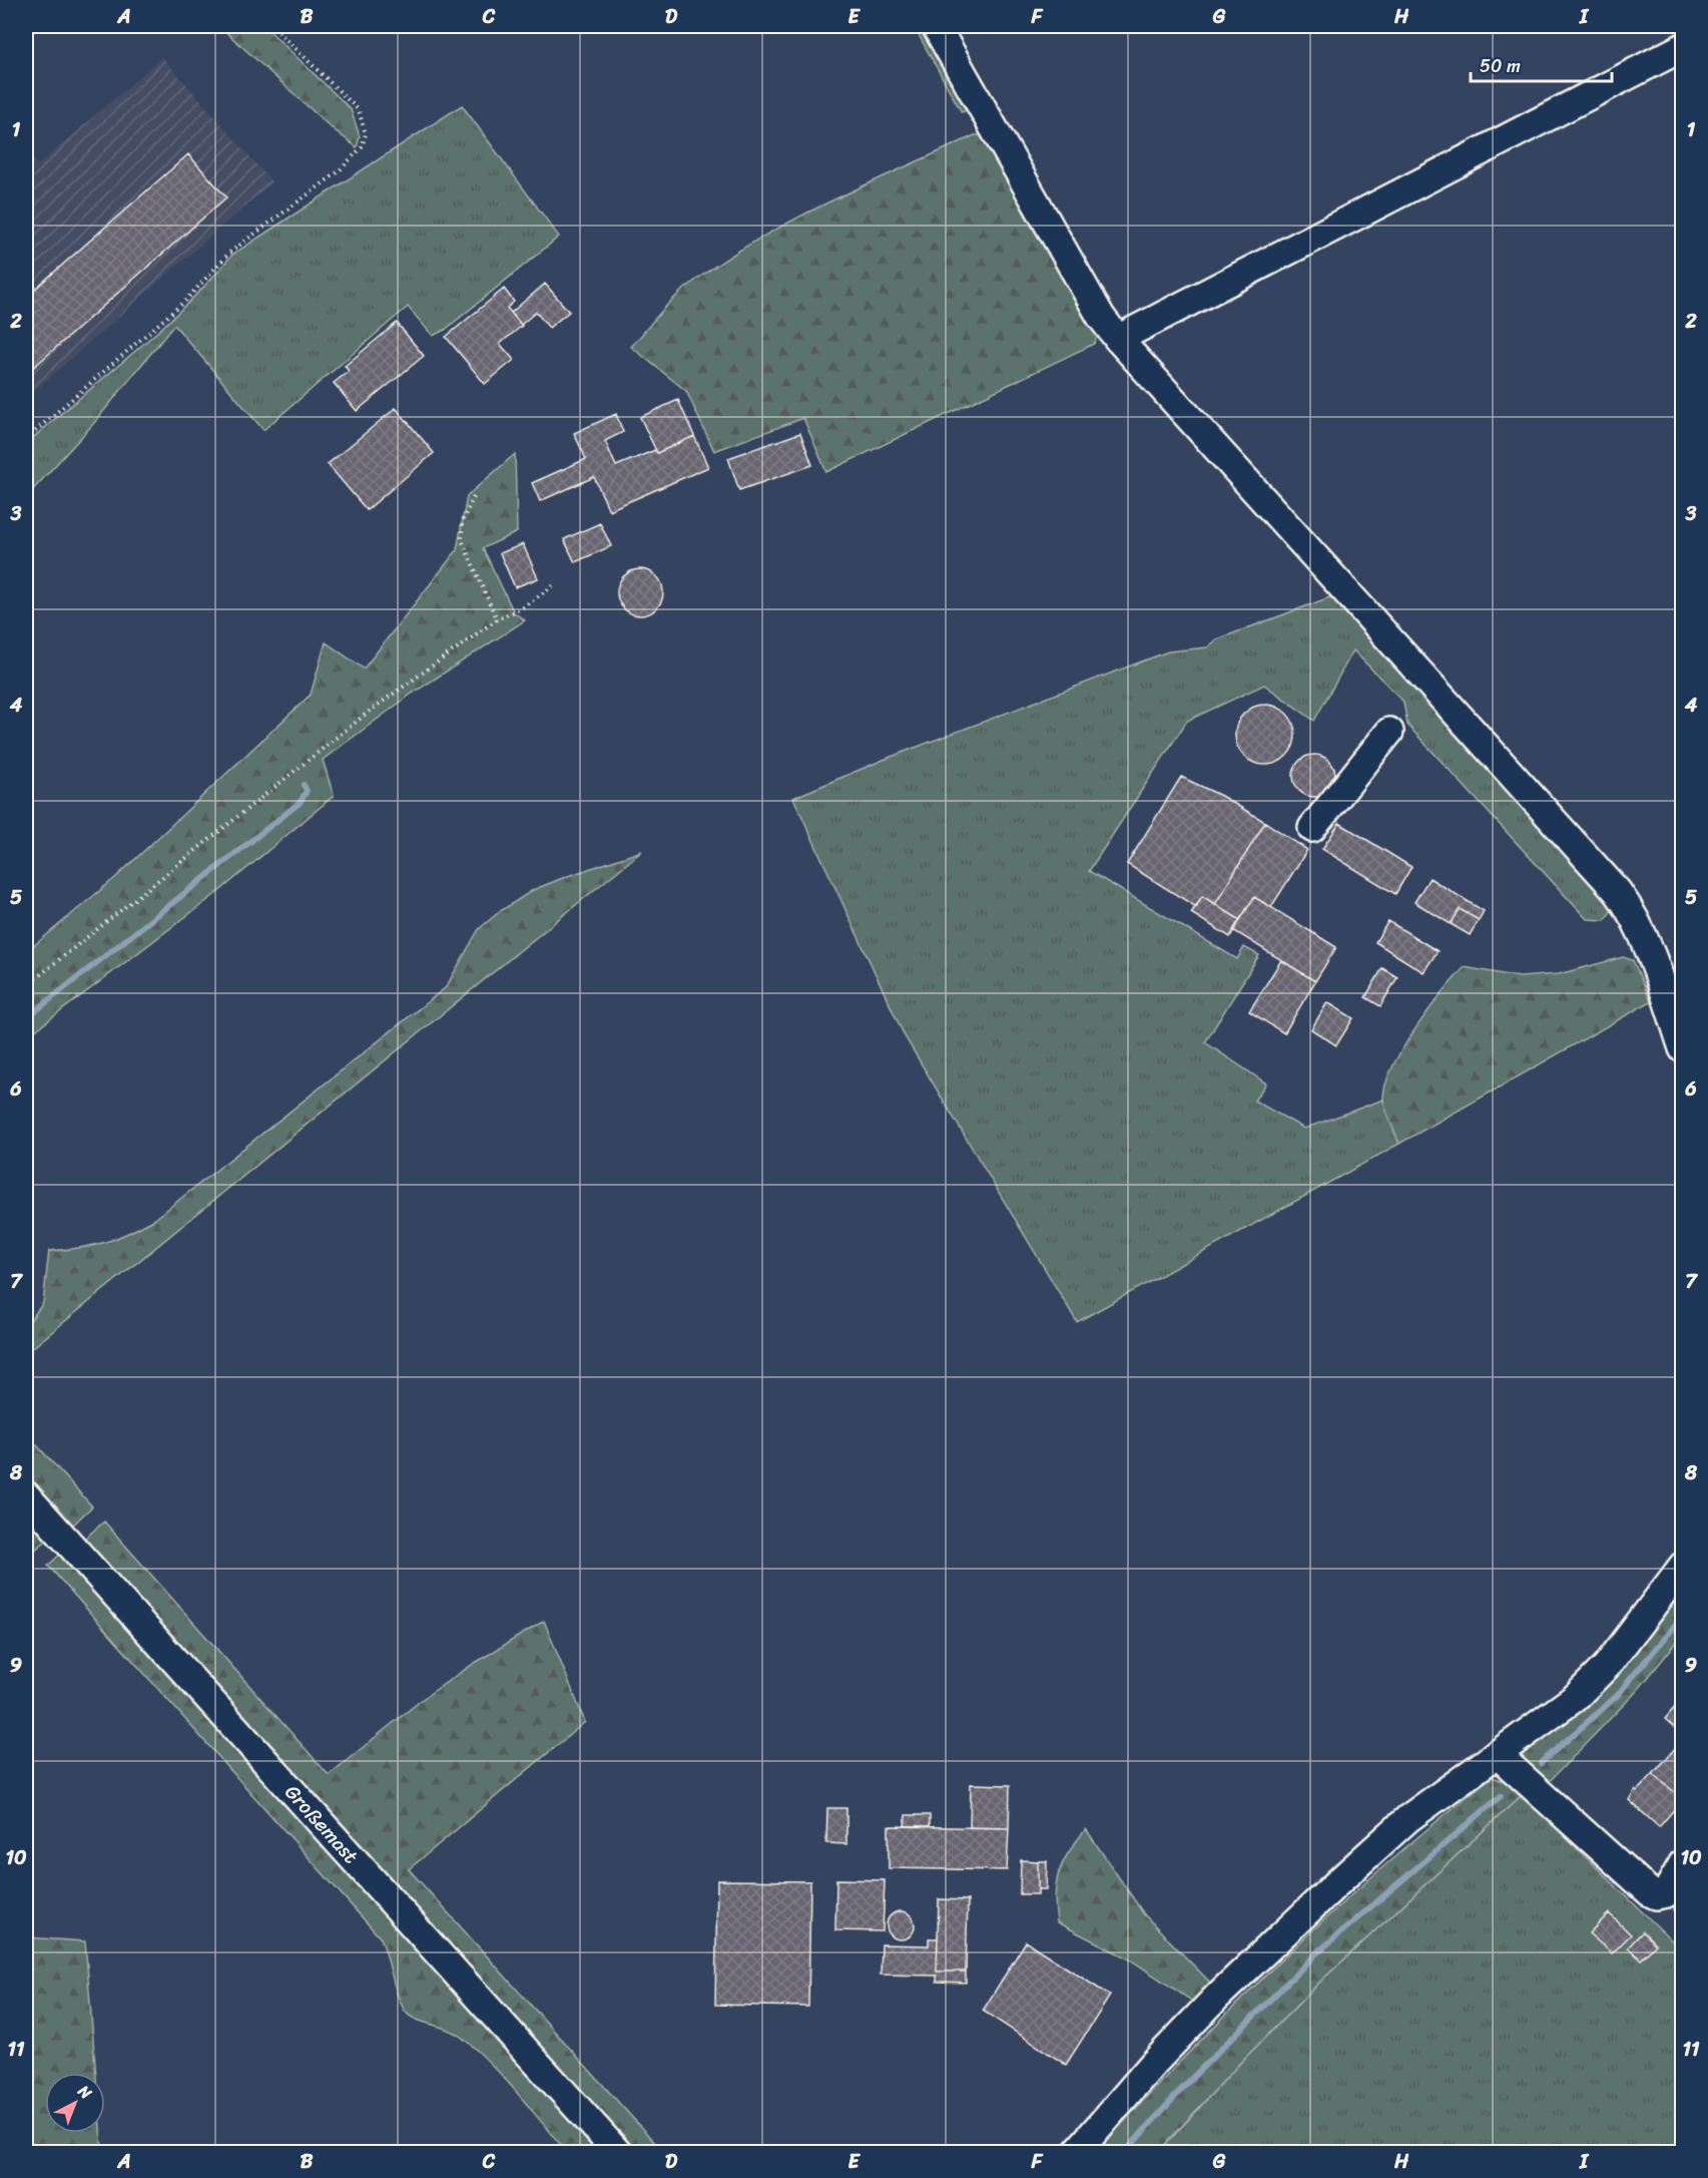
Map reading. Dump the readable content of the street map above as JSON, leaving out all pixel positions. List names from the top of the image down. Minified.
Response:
{"streets":{"street":["Großemast"]},"scale_bar":"50 m","north":"top right","grid":{"columns":["A","B","C","D","E","F","G","H","I"],"rows":["1","2","3","4","5","6","7","8","9","10","11"]}}
